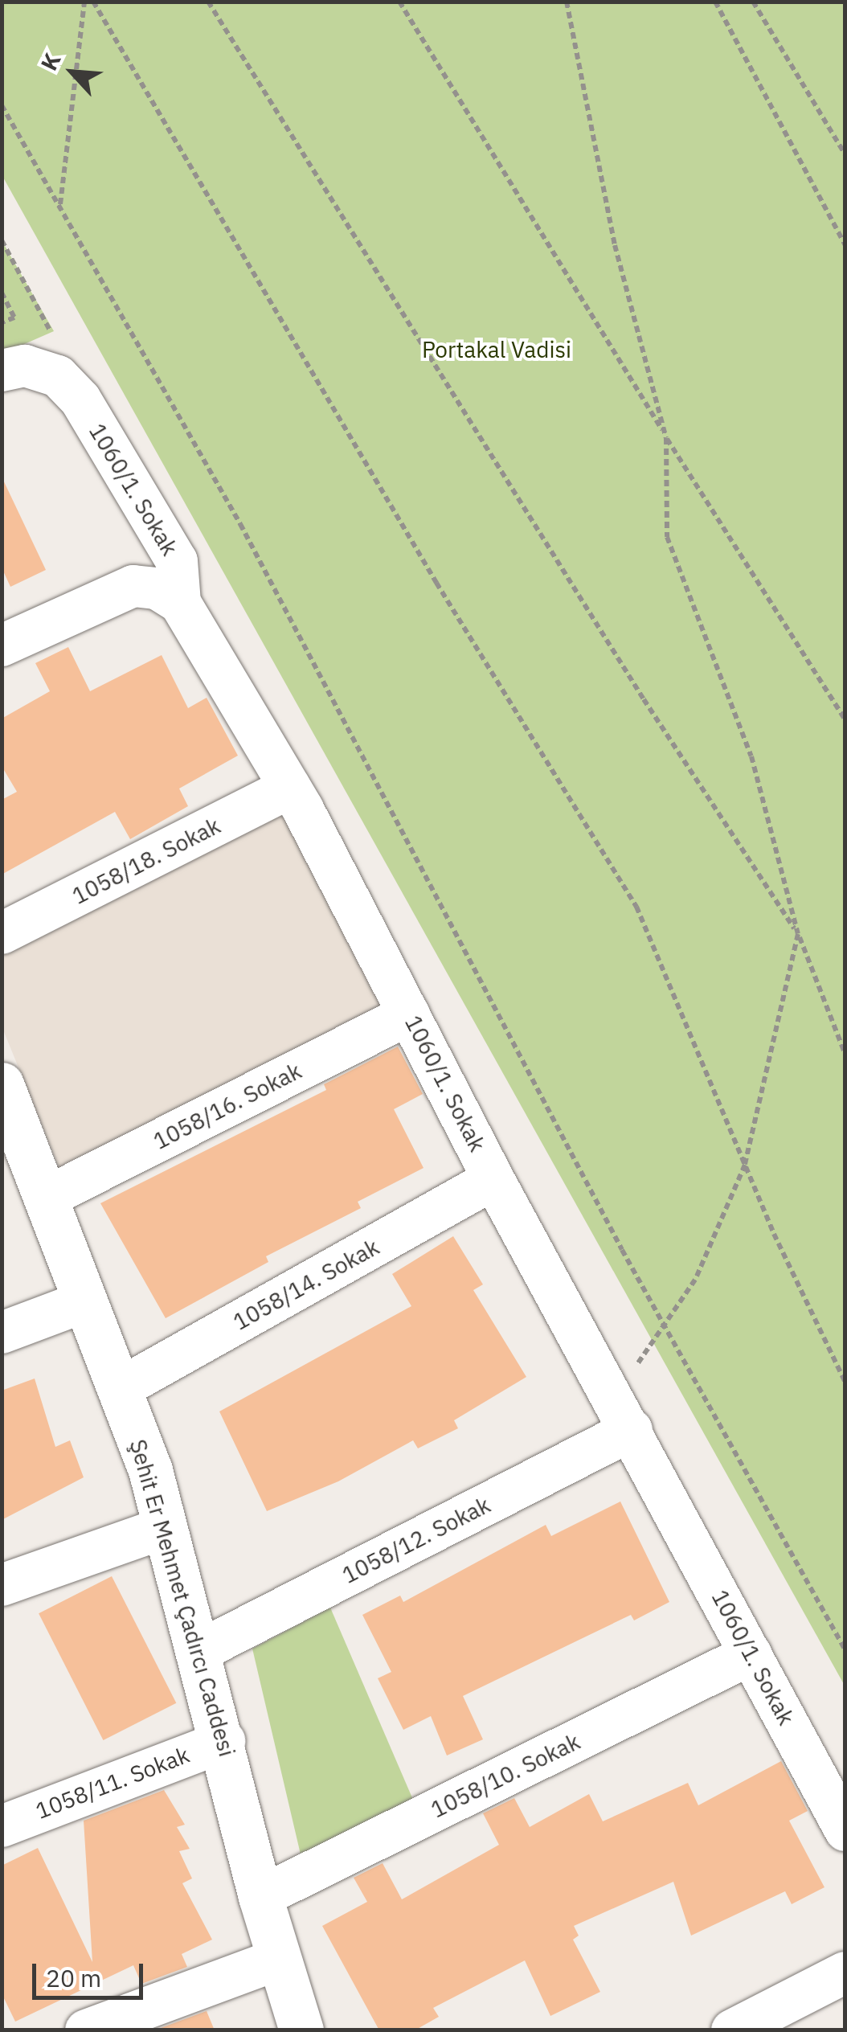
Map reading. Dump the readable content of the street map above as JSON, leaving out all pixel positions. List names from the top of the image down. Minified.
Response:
{"streets":{"main road":["Şehit Er Mehmet Çadırcı Caddesi"],"street":["1060/1. Sokak","1058/18. Sokak","1058/16. Sokak","1058/14. Sokak","1058/12. Sokak","1058/10. Sokak","1058/11. Sokak"]},"crossings":[["1060/1. Sokak","1058/18. Sokak"],["1060/1. Sokak","1058/16. Sokak"],["1060/1. Sokak","1058/14. Sokak"],["1060/1. Sokak","1058/12. Sokak"],["1060/1. Sokak","1058/10. Sokak"],["1058/16. Sokak","Şehit Er Mehmet Çadırcı Caddesi"],["1058/14. Sokak","Şehit Er Mehmet Çadırcı Caddesi"],["1058/12. Sokak","Şehit Er Mehmet Çadırcı Caddesi"],["Şehit Er Mehmet Çadırcı Caddesi","1058/10. Sokak"],["Şehit Er Mehmet Çadırcı Caddesi","1058/11. Sokak"]],"parks":["Portakal Vadisi"],"scale_bar":"20 m","north":"top left"}
